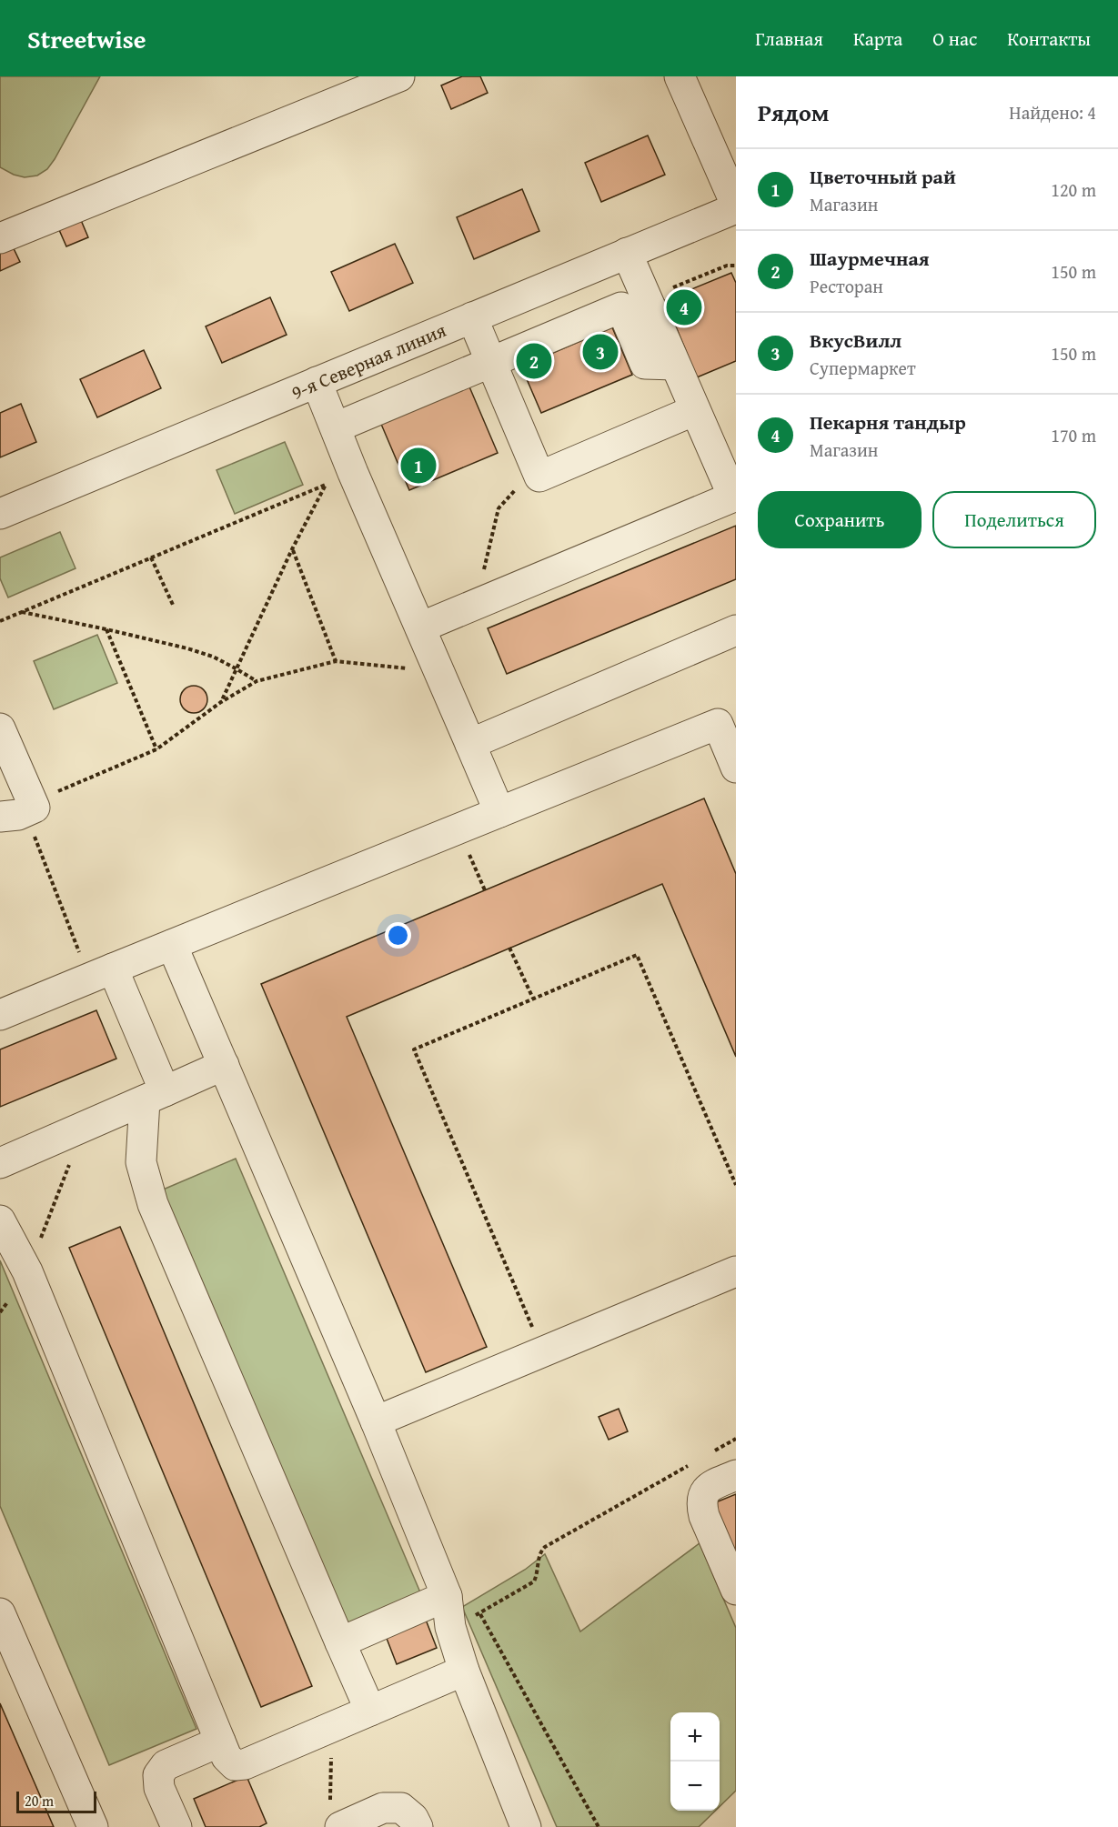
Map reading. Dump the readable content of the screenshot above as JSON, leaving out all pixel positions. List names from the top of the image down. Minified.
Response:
{"streets":{"street":["9-я Северная линия"]},"scale_bar":"20 m","page":{"header":"Streetwise","nav":["Главная","Карта","О нас","Контакты"],"heading":["Рядом","Найдено: 4"],"list":[{"mark":"1","name":"Цветочный рай","note":"Магазин","value":"120 m"},{"mark":"2","name":"Шаурмечная","note":"Ресторан","value":"150 m"},{"mark":"3","name":"ВкусВилл","note":"Супермаркет","value":"150 m"},{"mark":"4","name":"Пекарня тандыр","note":"Магазин","value":"170 m"}],"pins":["4","3","2","1"],"buttons":["Сохранить","Поделиться"],"map_buttons":["+","−"],"scale":"20 m"}}
